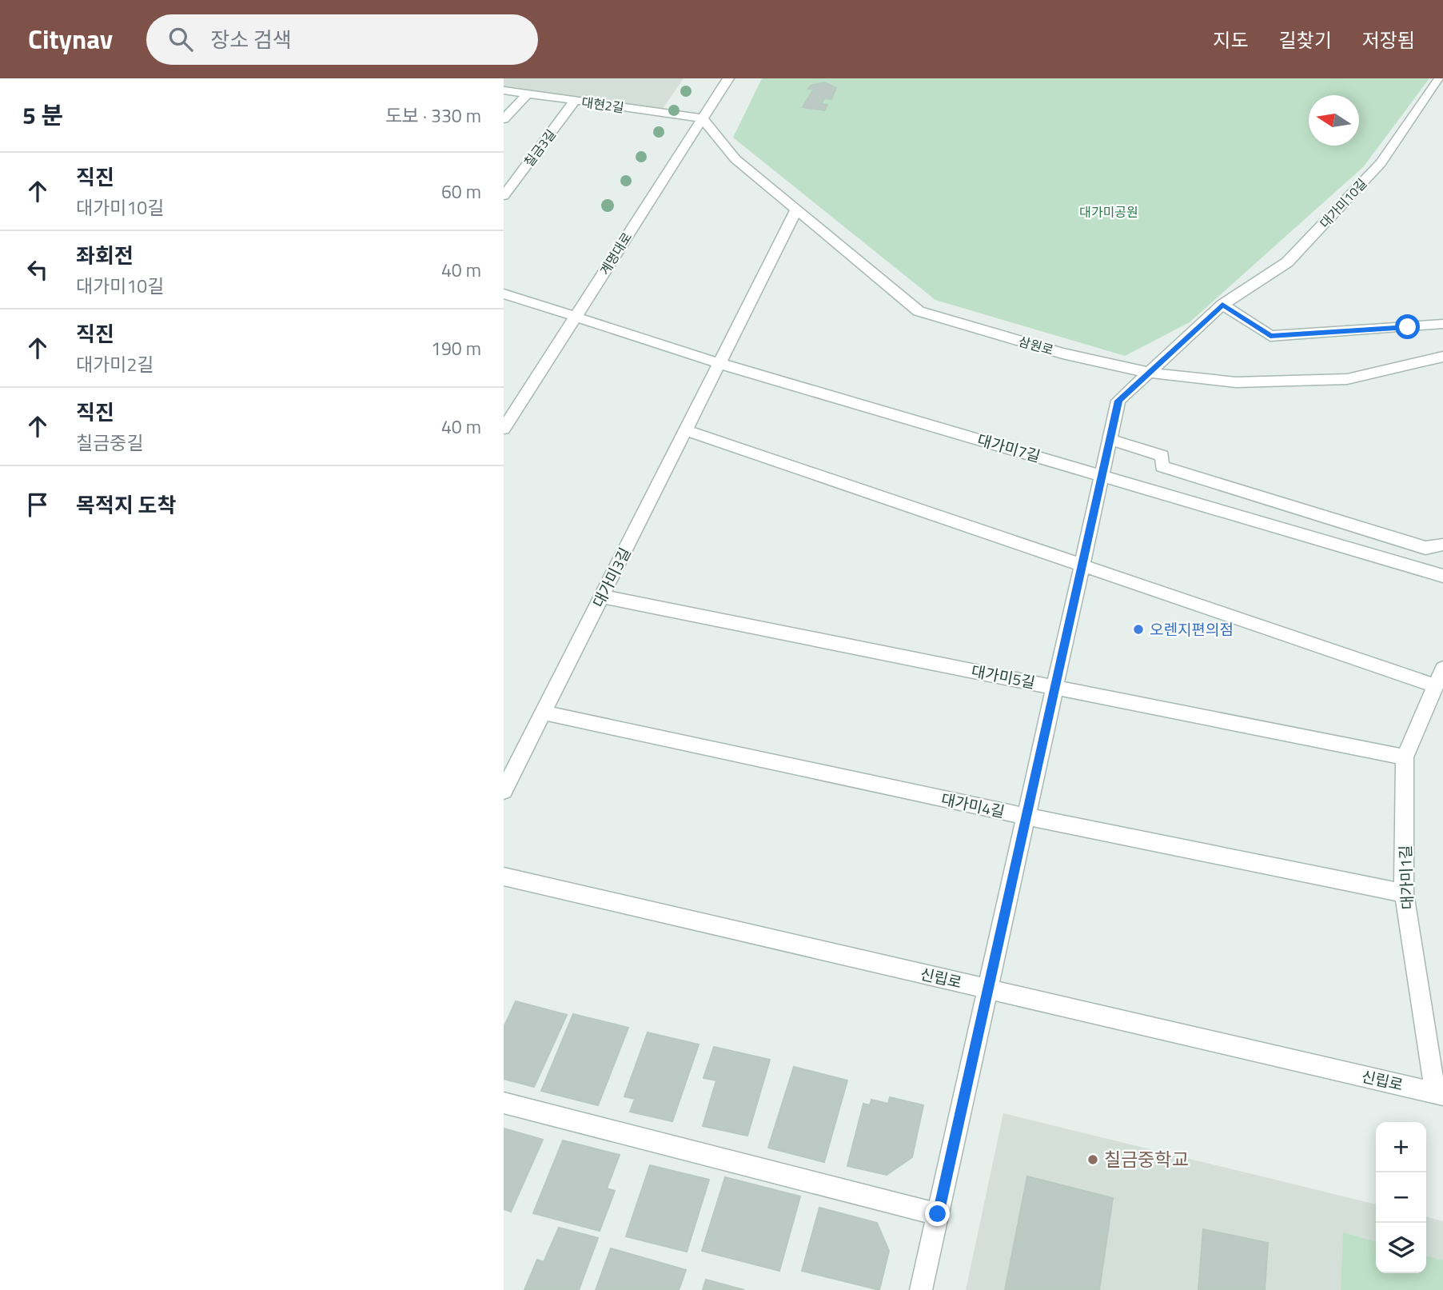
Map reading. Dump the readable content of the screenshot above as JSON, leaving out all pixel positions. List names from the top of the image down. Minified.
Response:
{"streets":{"street":["대현2길","칠금3길","대가미10길","계명대로","삼원로","대가미7길","대가미3길","대가미5길","대가미4길","대가미1길","신립로"]},"crossings":[["대현2길","칠금3길"],["대현2길","계명대로"],["대현2길","삼원로"],["대가미10길","삼원로"],["대가미10길","대가미7길"],["대가미10길","대가미5길"],["대가미10길","대가미4길"],["대가미10길","신립로"],["계명대로","삼원로"],["계명대로","대가미7길"],["삼원로","대가미3길"],["대가미7길","대가미3길"],["대가미3길","대가미5길"],["대가미3길","대가미4길"],["대가미5길","대가미1길"],["대가미4길","대가미1길"],["대가미1길","신립로"]],"parks":["대가미공원"],"places":["오렌지편의점","칠금중학교"],"north":"left","page":{"header":"Citynav","search":"장소 검색","nav":["지도","길찾기","저장됨"],"heading":["5 분","도보 · 330 m"],"list":[["직진","대가미10길","60 m"],["좌회전","대가미10길","40 m"],["직진","대가미2길","190 m"],["직진","칠금중길","40 m"],"목적지 도착"],"map_buttons":["+","−"]}}
